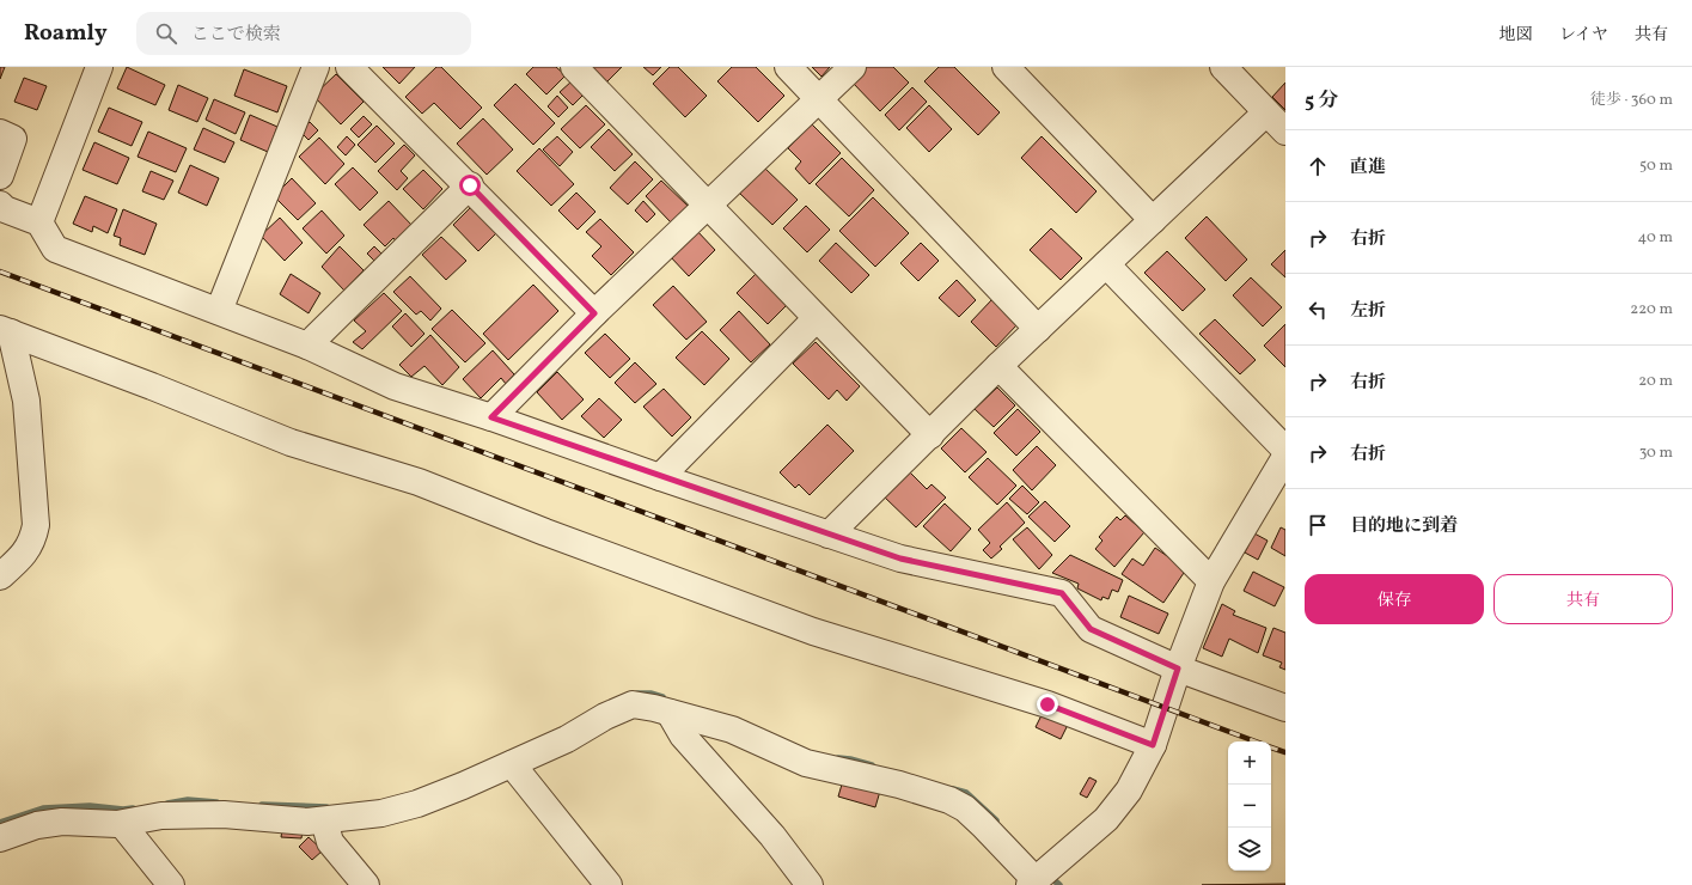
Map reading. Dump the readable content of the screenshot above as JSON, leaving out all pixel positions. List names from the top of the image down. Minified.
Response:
{"page":{"header":"Roamly","search":"ここで検索","nav":["地図","レイヤ","共有"],"heading":["5 分","徒歩 · 360 m"],"list":[["直進","50 m"],["右折","40 m"],["左折","220 m"],["右折","20 m"],["右折","30 m"],"目的地に到着"],"buttons":["保存","共有"],"map_buttons":["+","−"]}}
